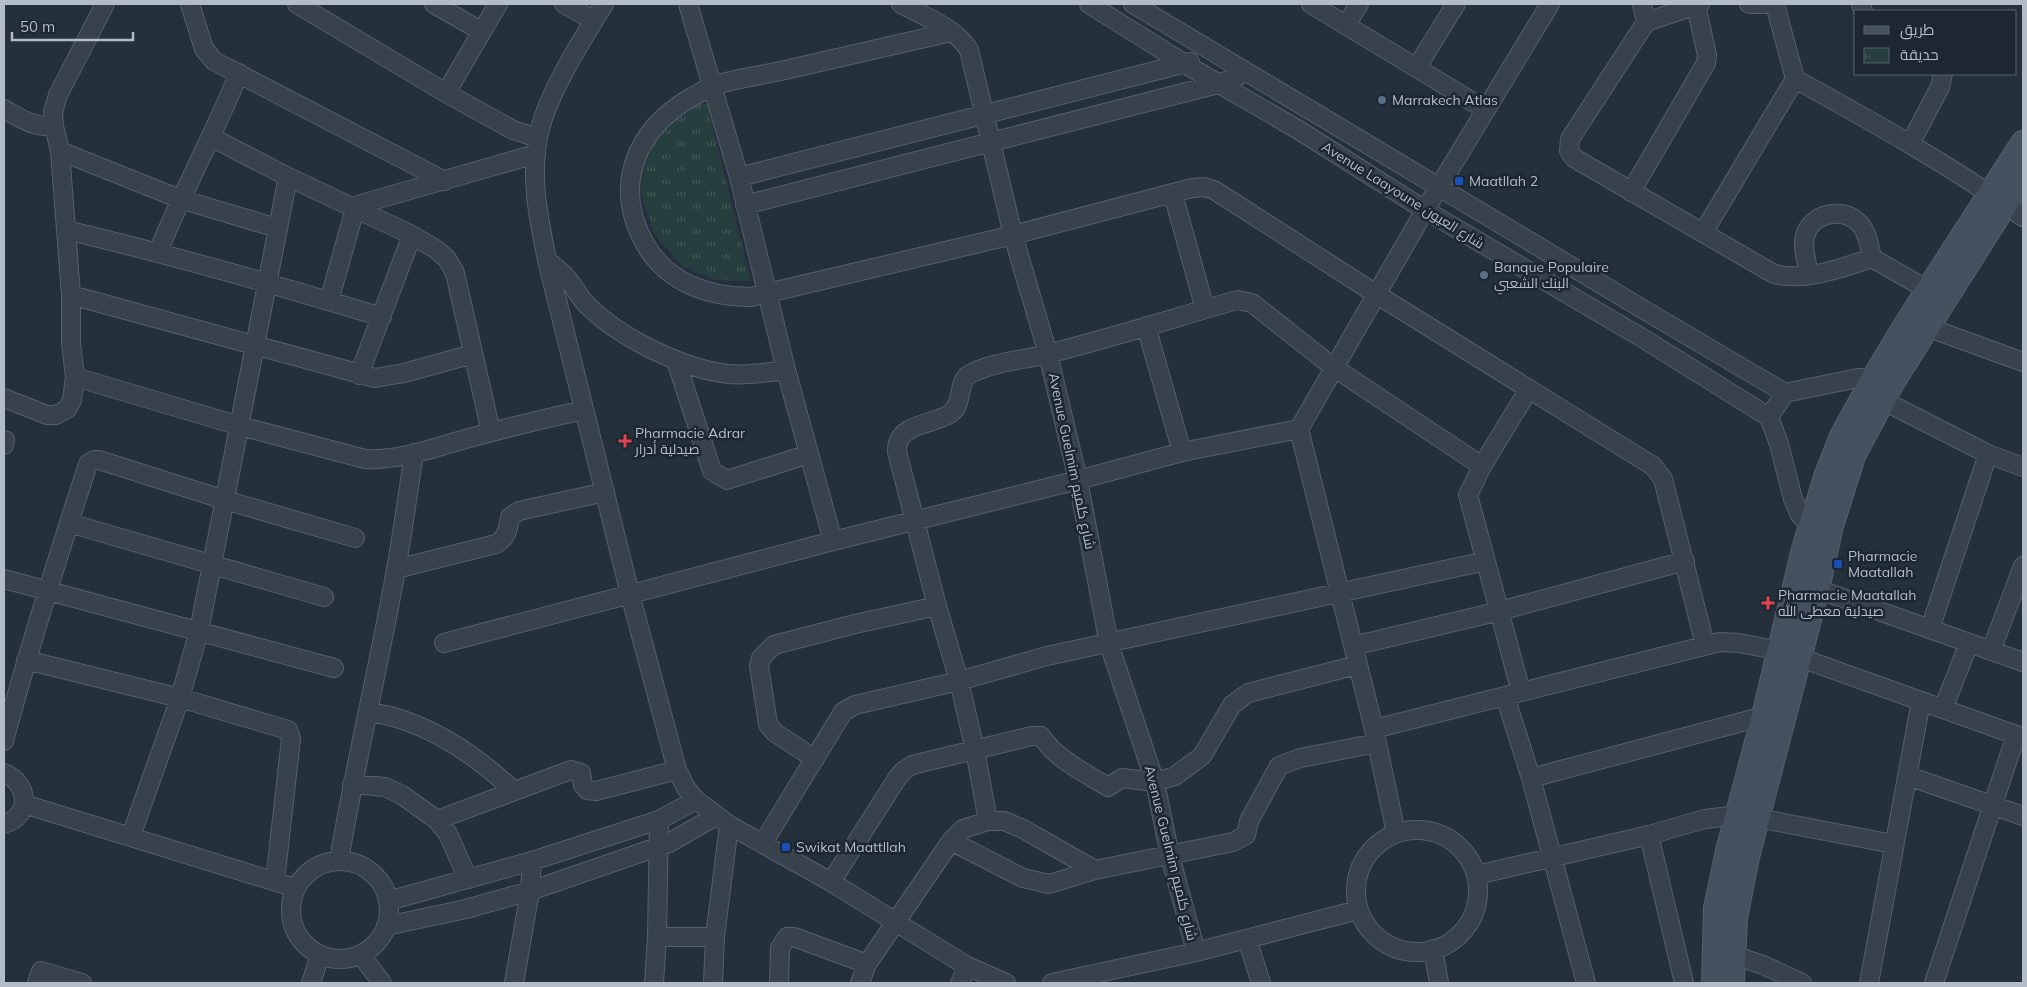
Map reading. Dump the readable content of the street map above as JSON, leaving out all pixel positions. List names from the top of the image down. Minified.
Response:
{"streets":{"street":["Avenue Laayoune شارع العيون","Avenue Guelmim شارع كلميم"]},"places":{"other":["Marrakech Atlas","Banque Populaire البنك الشعبي"],"transit":["Maatllah 2","Pharmacie Maatallah","Swikat Maattllah"],"health":["Pharmacie Adrar صيدلية أدرار","Pharmacie Maatallah صيدلية معطى الله"]},"legend":["طريق","حديقة"],"scale_bar":"50 m"}
